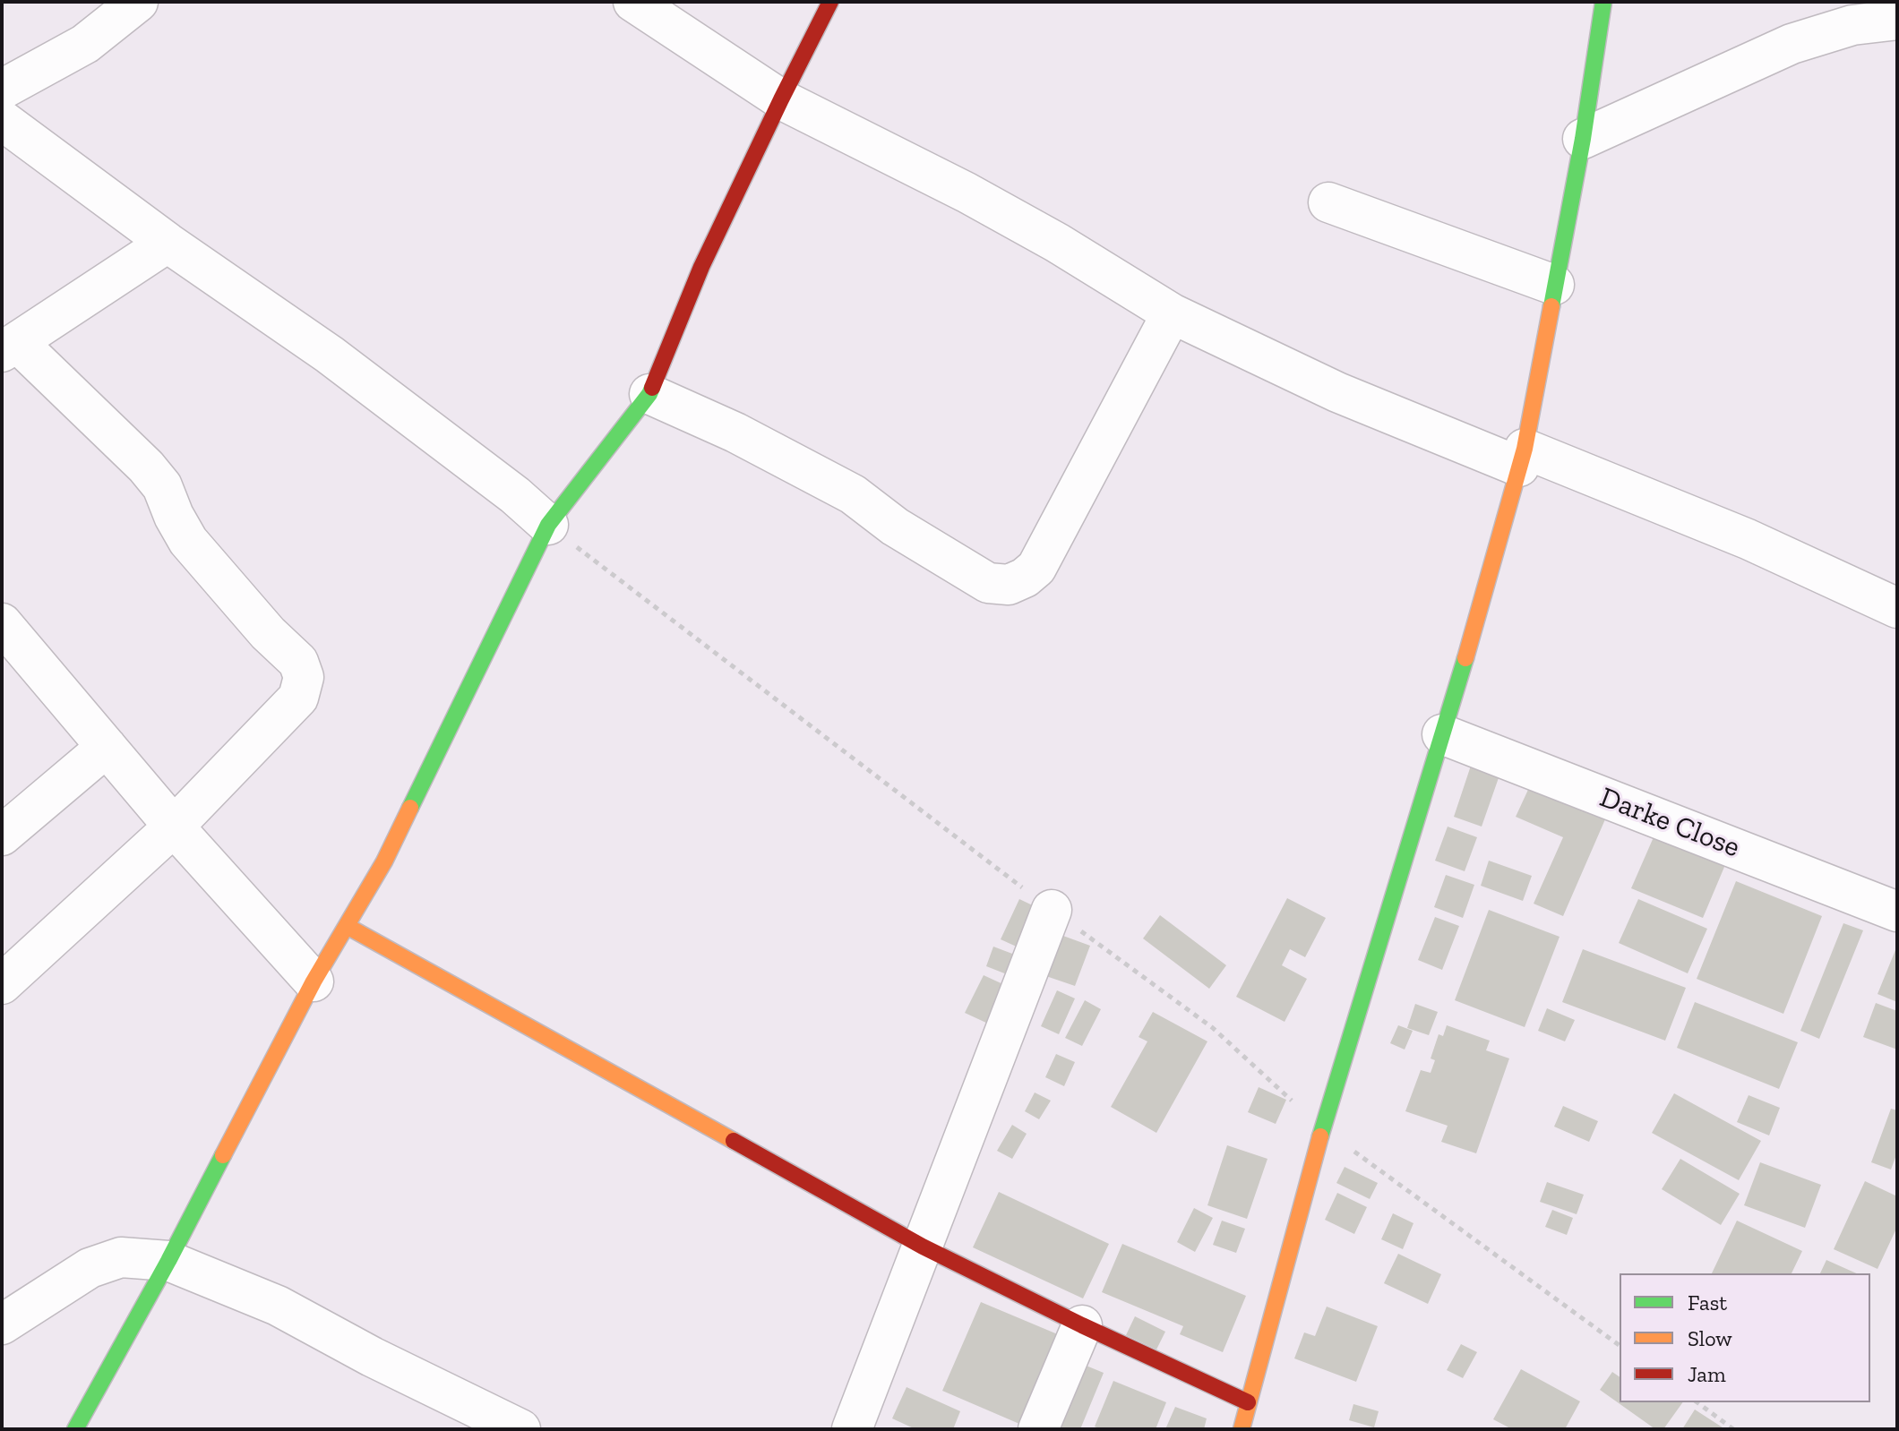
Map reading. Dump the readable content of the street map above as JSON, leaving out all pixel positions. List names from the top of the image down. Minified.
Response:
{"streets":{"street":["Darke Close"]},"legend":["Fast","Slow","Jam"]}
